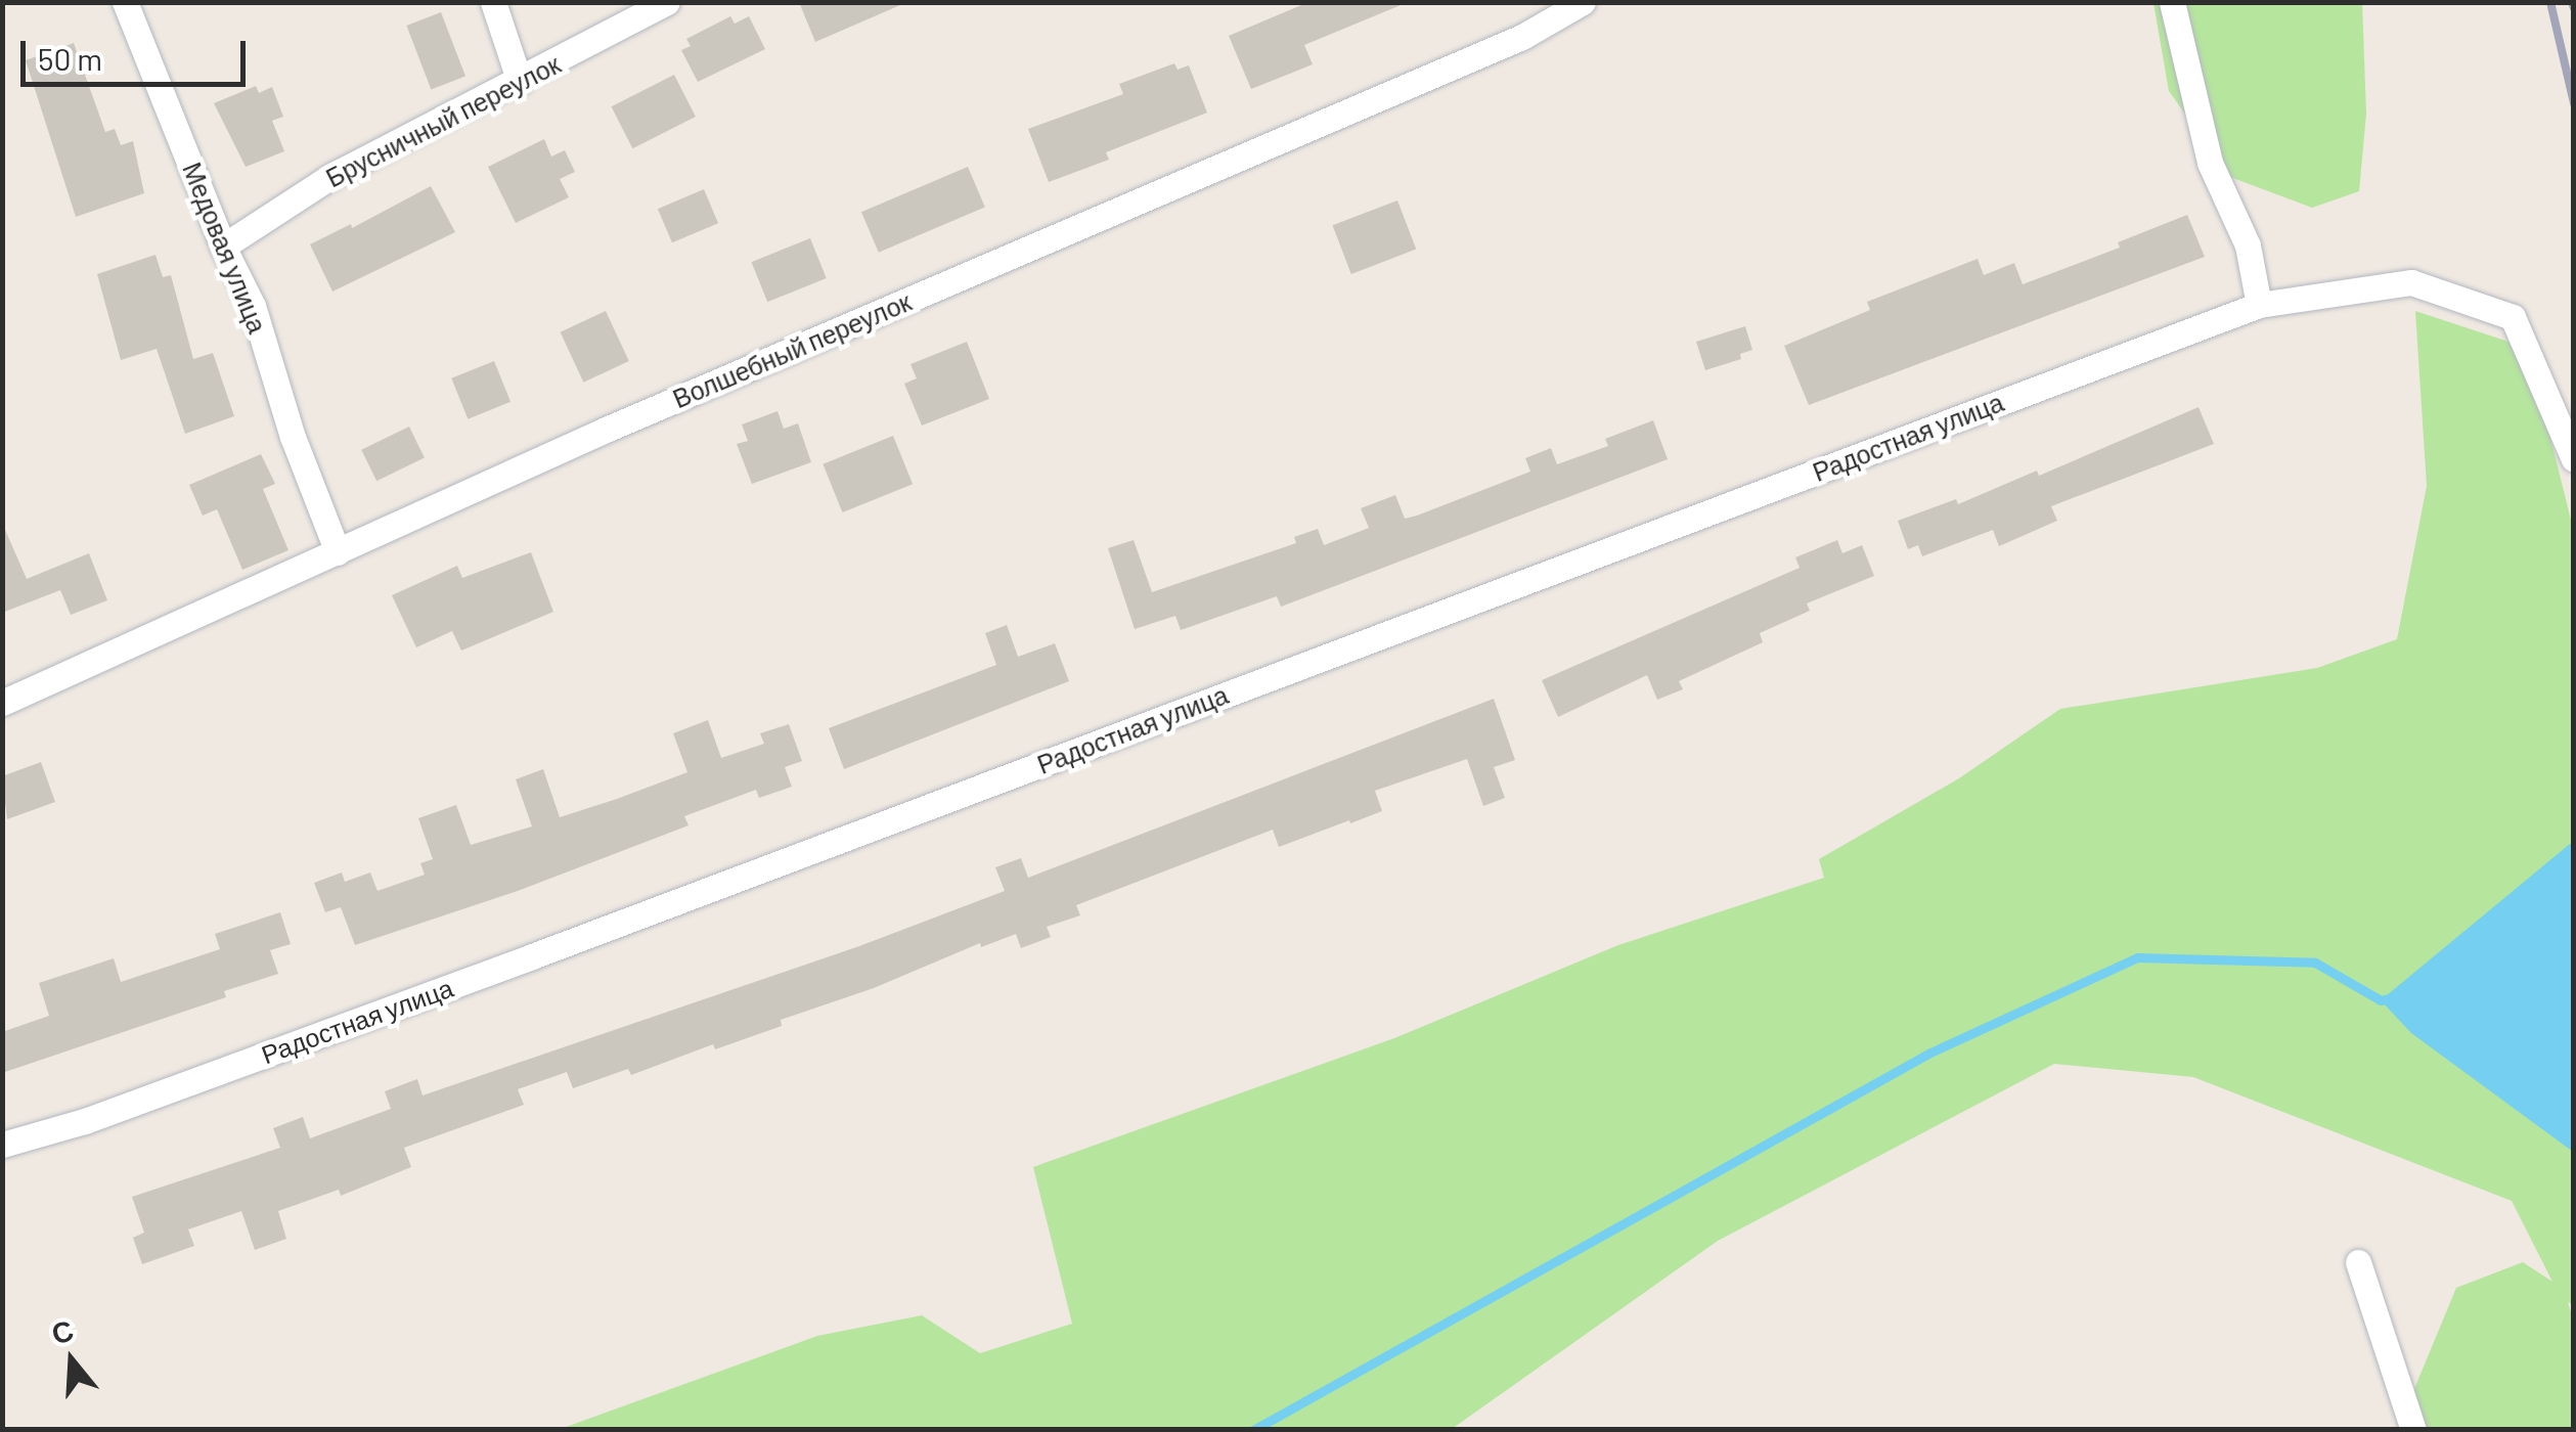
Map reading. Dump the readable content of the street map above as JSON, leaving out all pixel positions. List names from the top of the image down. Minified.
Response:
{"streets":{"street":["Брусничный переулок","Медовая улица","Волшебный переулок","Радостная улица"]},"crossings":[["Брусничный переулок","Медовая улица"],["Медовая улица","Волшебный переулок"]],"scale_bar":"50 m","north":"top"}
